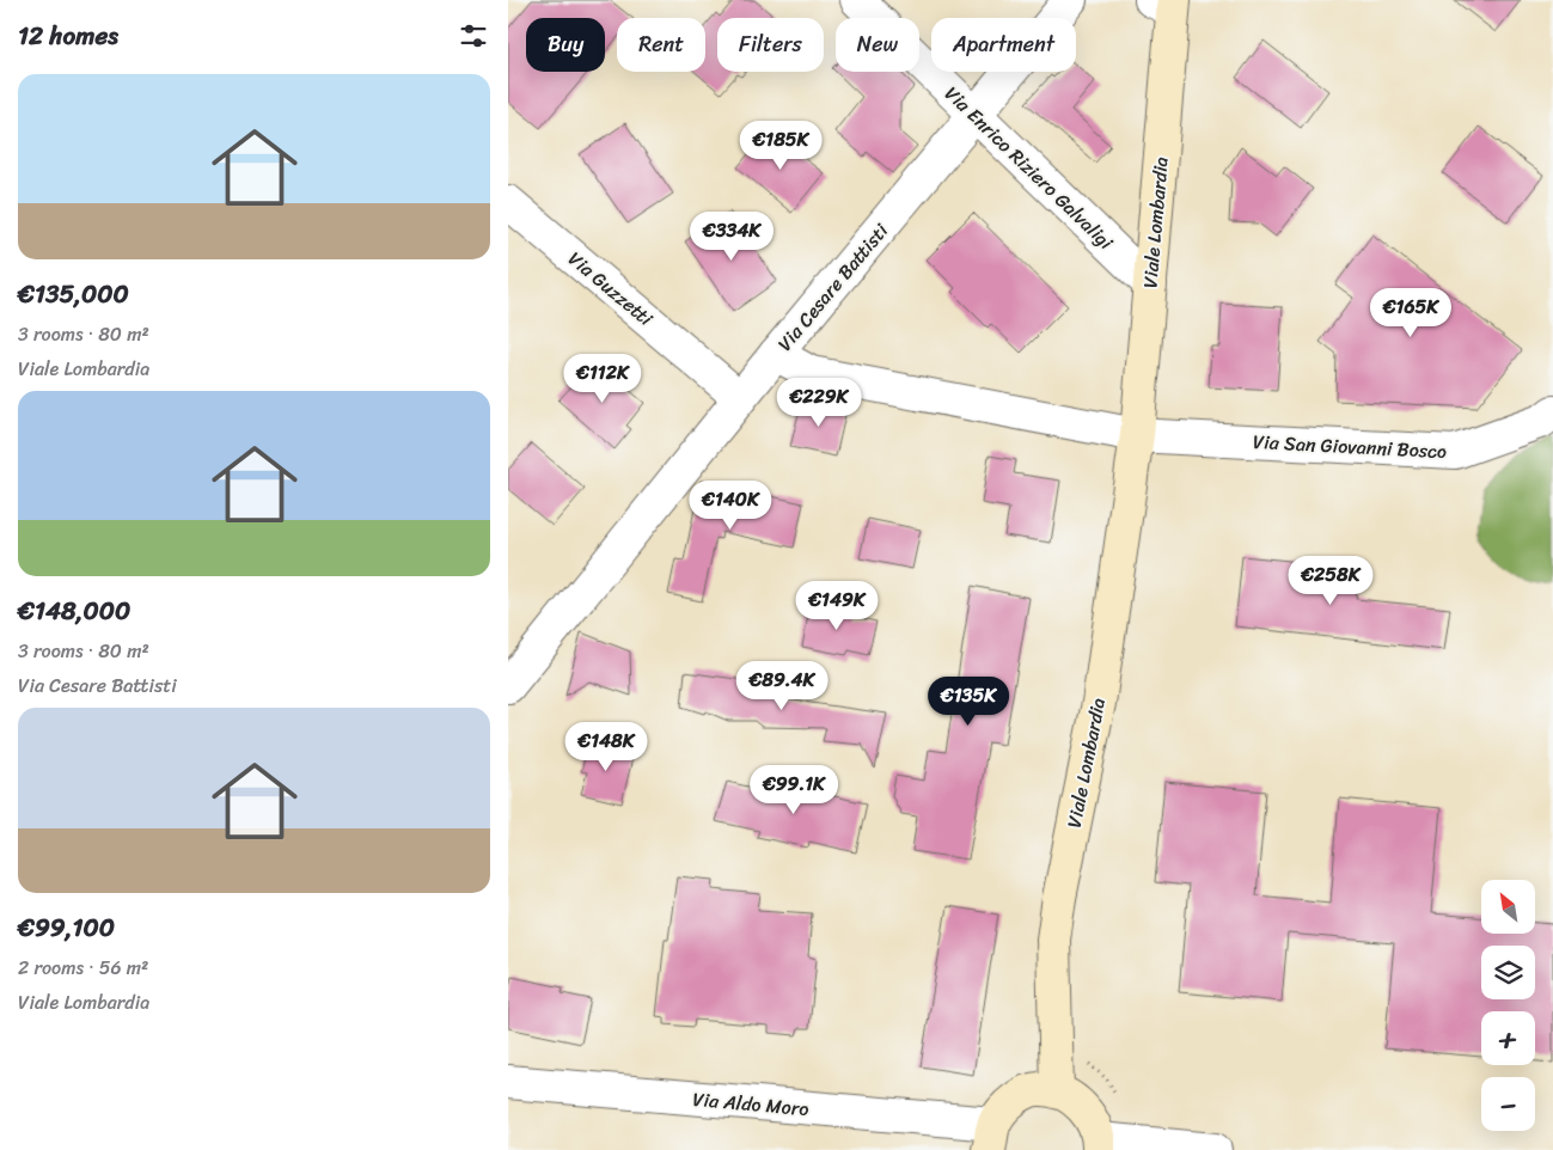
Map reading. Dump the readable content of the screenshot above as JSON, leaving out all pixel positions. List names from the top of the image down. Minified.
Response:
{"streets":{"street":["Via Enrico Riziero Galvaligi","Viale Lombardia","Via Cesare Battisti","Via Guzzetti","Via San Giovanni Bosco","Via Aldo Moro"]},"crossings":[["Via Enrico Riziero Galvaligi","Viale Lombardia"],["Via Enrico Riziero Galvaligi","Via Cesare Battisti"],["Viale Lombardia","Via San Giovanni Bosco"],["Via Cesare Battisti","Via Guzzetti"]],"north":"top left","page":{"heading":"12 homes","chip":["Buy","Rent","Filters","New","Apartment"],"list":[{"name":"€135,000","note":"3 rooms · 80 m² · Viale Lombardia"},{"name":"€148,000","note":"3 rooms · 80 m² · Via Cesare Battisti"},{"name":"€99,100","note":"2 rooms · 56 m² · Viale Lombardia"}],"price":["€185K","€334K","€165K","€112K","€229K","€140K","€258K","€149K","€89.4K","€135K","€148K","€99.1K"],"map_buttons":["+","−"]}}
